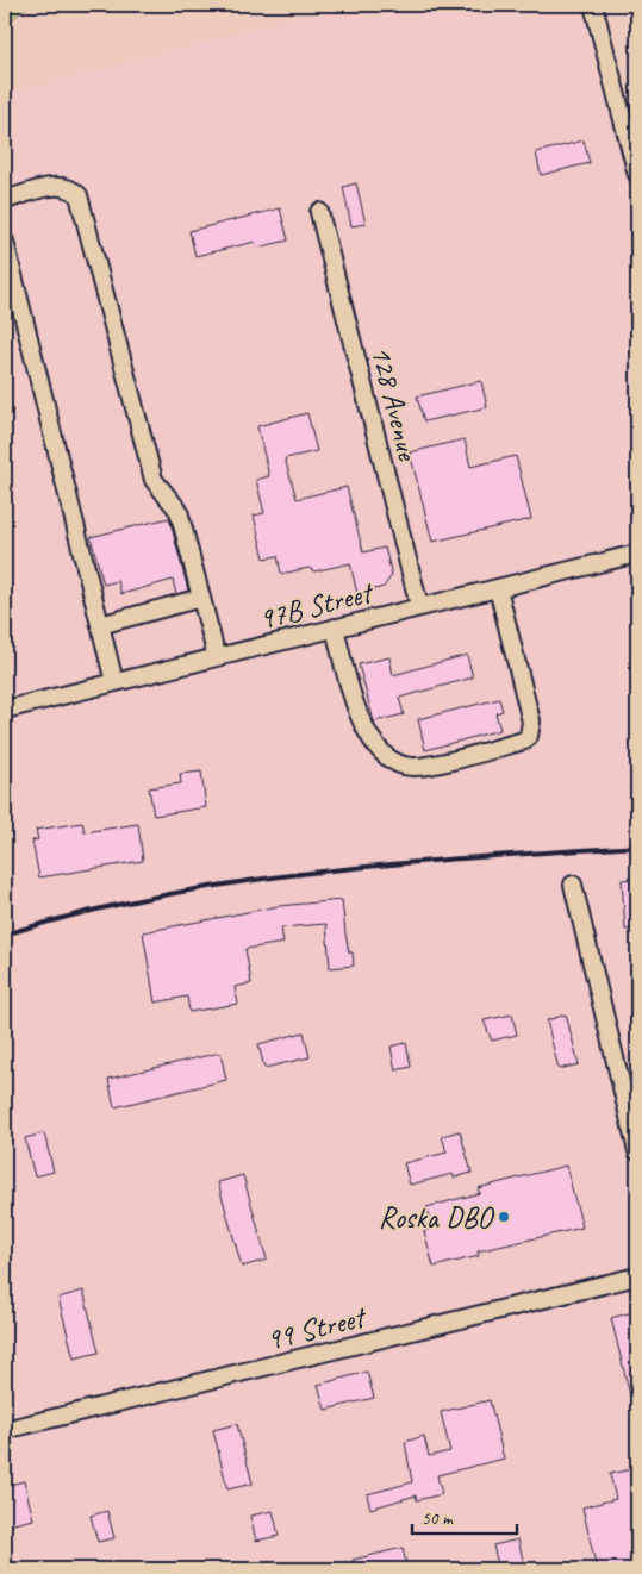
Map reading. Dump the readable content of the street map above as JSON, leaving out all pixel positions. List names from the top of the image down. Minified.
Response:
{"streets":{"street":["128 Avenue","97B Street","99 Street"]},"crossings":[["128 Avenue","97B Street"]],"places":["Roska DBO"],"scale_bar":"50 m"}
